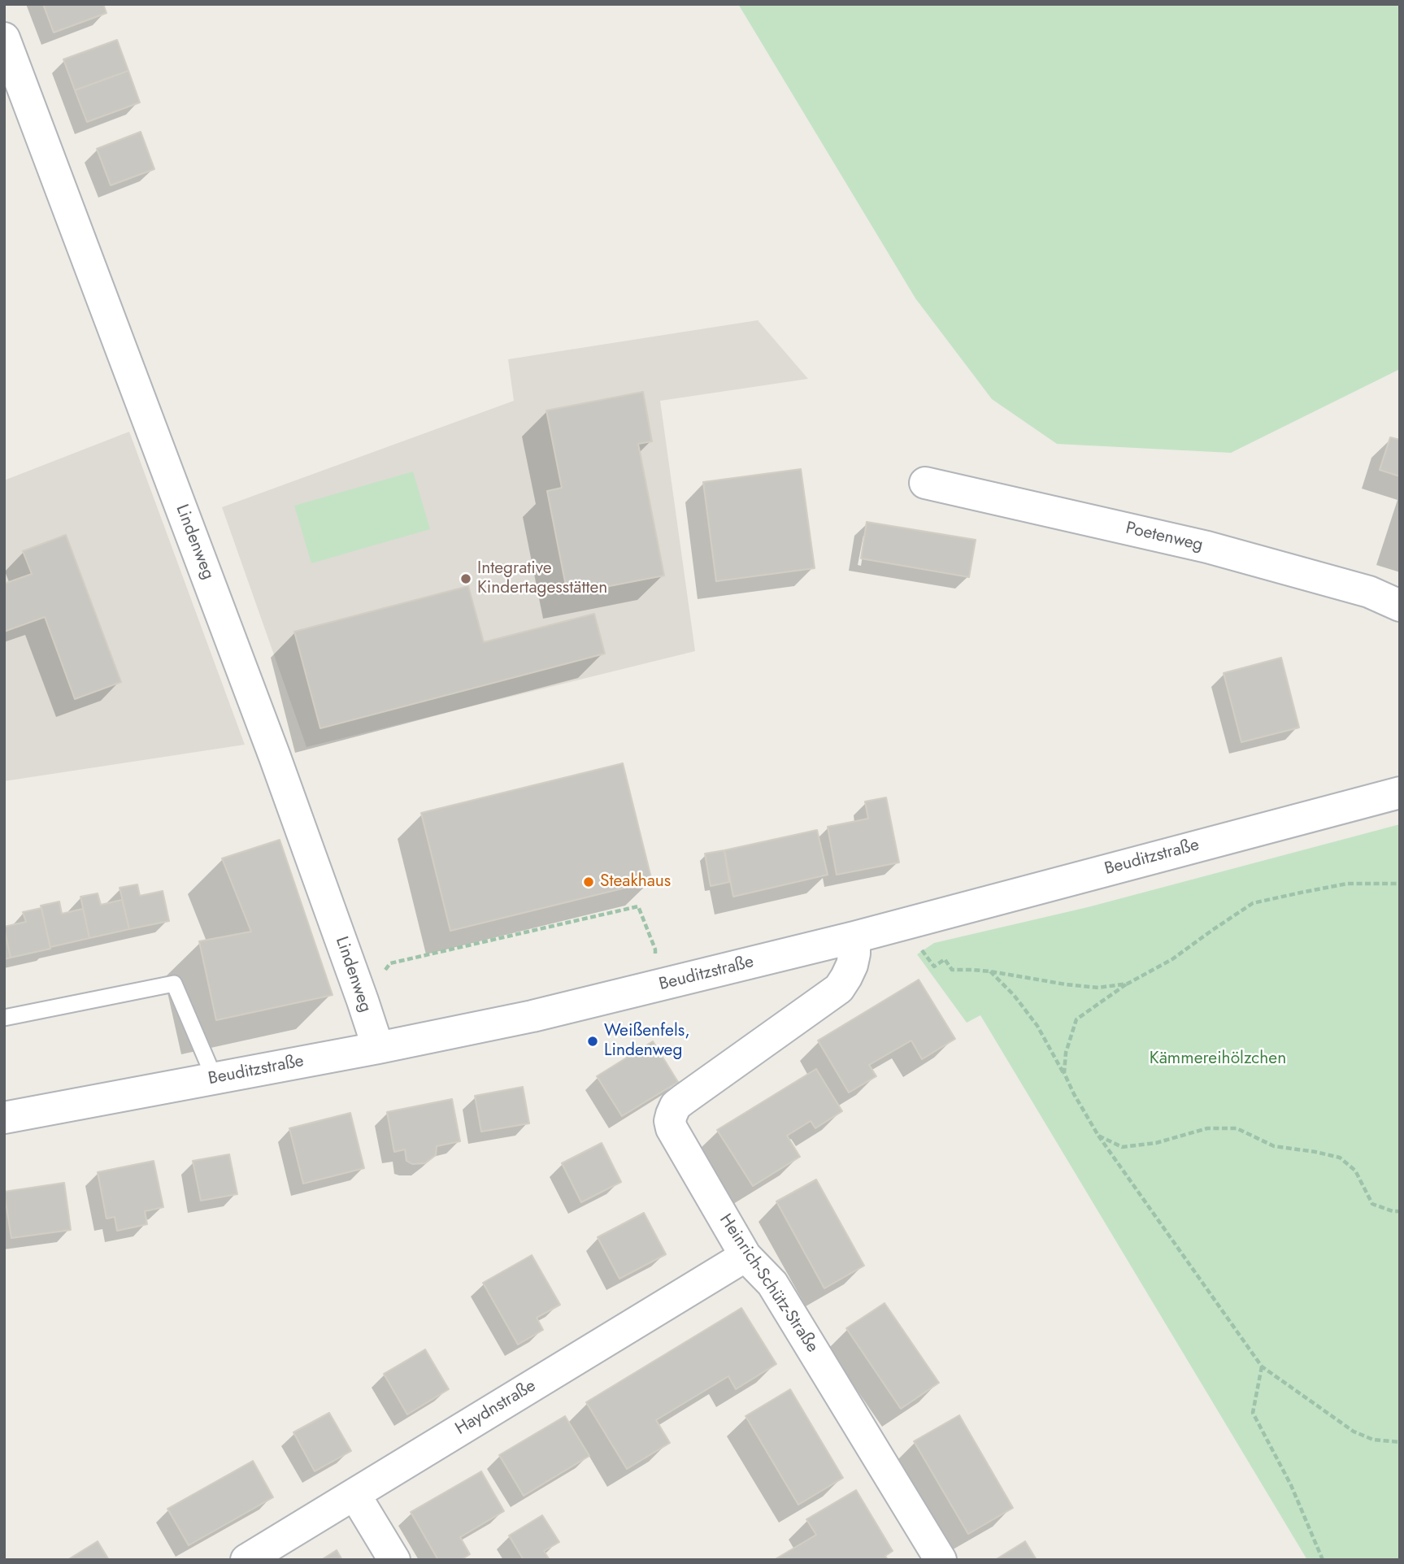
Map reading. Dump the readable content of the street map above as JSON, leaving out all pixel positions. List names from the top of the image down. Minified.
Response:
{"streets":{"street":["Poetenweg","Lindenweg","Beuditzstraße","Heinrich-Schütz-Straße","Haydnstraße"]},"crossings":[["Lindenweg","Beuditzstraße"],["Beuditzstraße","Heinrich-Schütz-Straße"],["Heinrich-Schütz-Straße","Haydnstraße"]],"parks":["Kämmereihölzchen"],"places":["Integrative Kindertagesstätten","Steakhaus","Weißenfels, Lindenweg"]}
